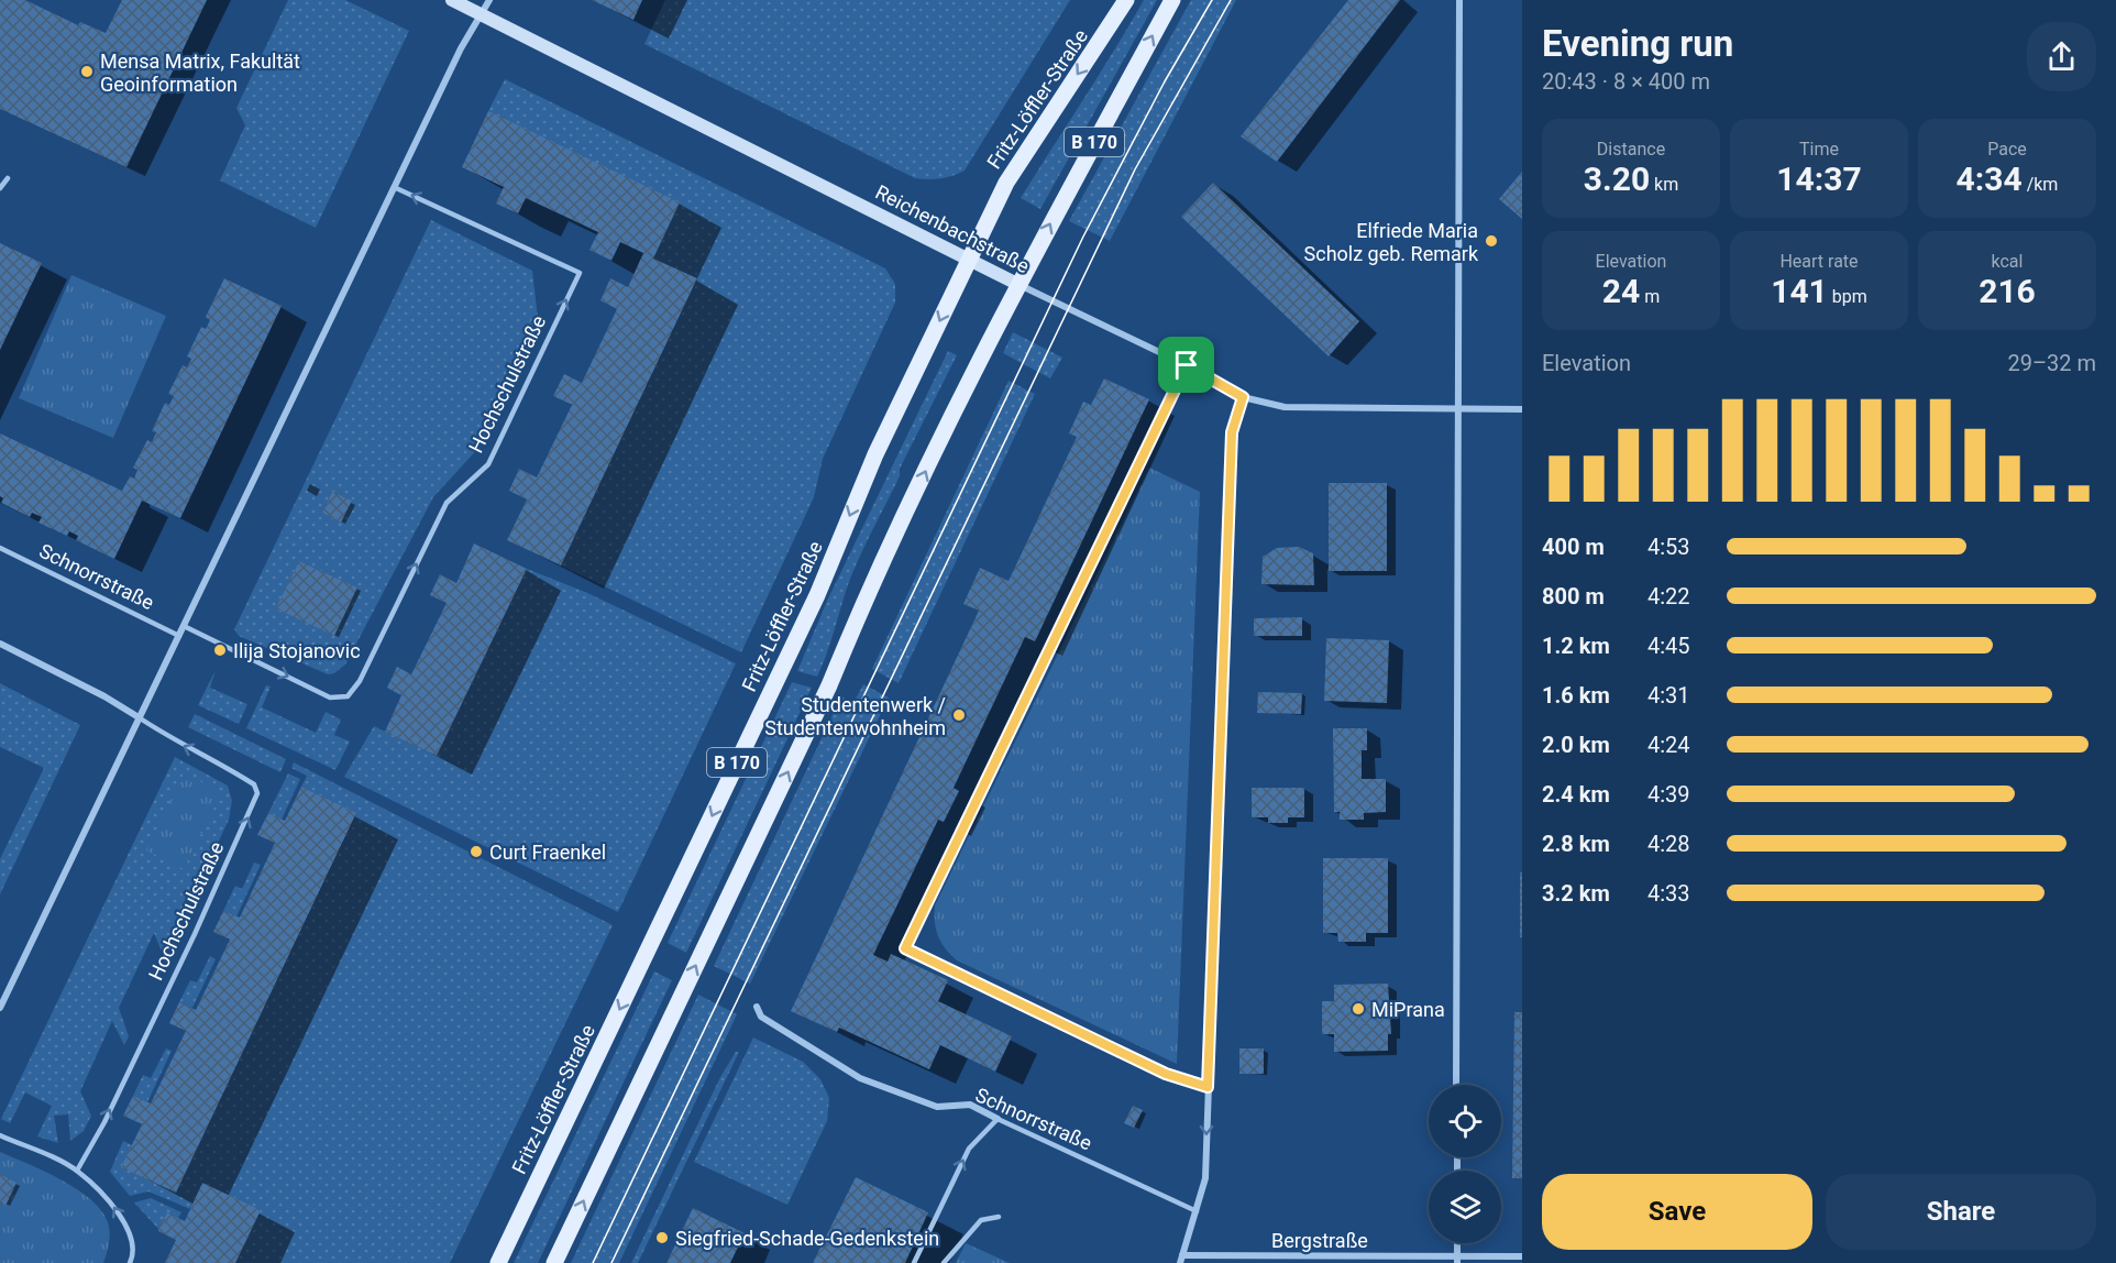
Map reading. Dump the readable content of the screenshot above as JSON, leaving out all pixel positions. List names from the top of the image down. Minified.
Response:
{"streets":{"main road":["Fritz-Löffler-Straße","B 170"],"street":["Reichenbachstraße","Schnorrstraße","Bergstraße"],"lane":["Hochschulstraße"]},"crossings":[["Fritz-Löffler-Straße","Reichenbachstraße"],["B 170","Reichenbachstraße"]],"places":["Mensa Matrix, Fakultät Geoinformation","Elfriede Maria Scholz geb. Remark","Ilija Stojanovic","Studentenwerk / Studentenwohnheim","Curt Fraenkel","MiPrana","Siegfried-Schade-Gedenkstein"],"page":{"heading":["Evening run","20:43 · 8 × 400 m"],"stats":[["Distance","3.20 km"],["Time","14:37"],["Pace","4:34 /km"],["Elevation","24 m"],["Heart rate","141 bpm"],["kcal","216"]],"chart":["Elevation","29–32 m"],"list":[{"name":"400 m","note":"4:53"},{"name":"800 m","note":"4:22"},{"name":"1.2 km","note":"4:45"},{"name":"1.6 km","note":"4:31"},{"name":"2.0 km","note":"4:24"},{"name":"2.4 km","note":"4:39"},{"name":"2.8 km","note":"4:28"},{"name":"3.2 km","note":"4:33"}],"buttons":["Save","Share"]}}
